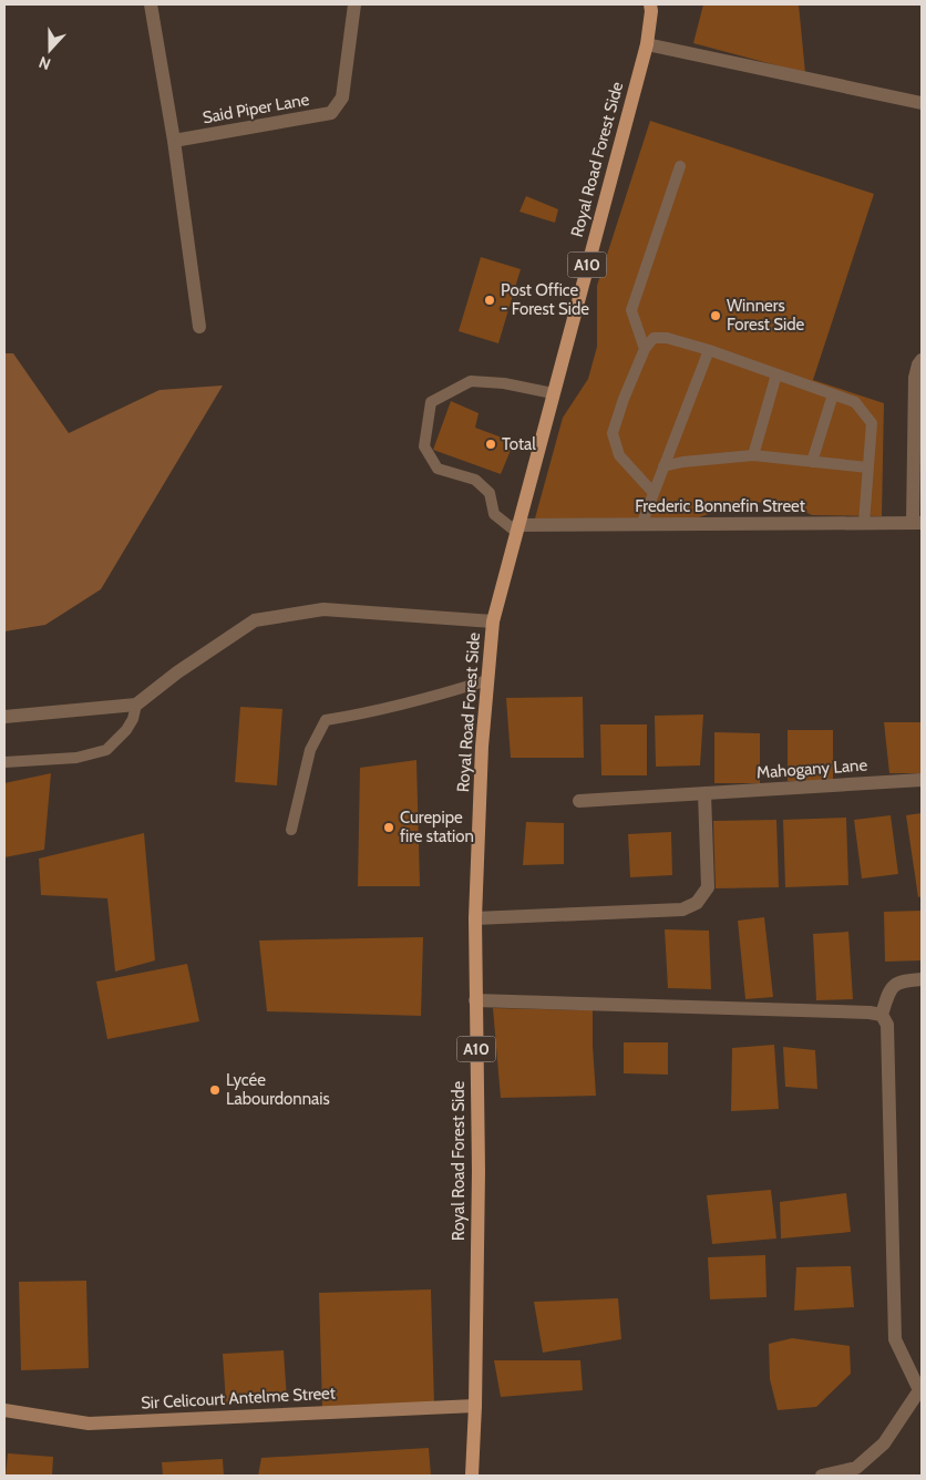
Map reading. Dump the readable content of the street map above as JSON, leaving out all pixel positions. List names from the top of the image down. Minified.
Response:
{"streets":{"main road":["Royal Road Forest Side","A10"],"street":["Said Piper Lane","Frederic Bonnefin Street","Mahogany Lane","Sir Celicourt Antelme Street"]},"crossings":[["Royal Road Forest Side","Frederic Bonnefin Street"],["Royal Road Forest Side","Sir Celicourt Antelme Street"]],"places":["Post Office - Forest Side","Winners Forest Side","Total","Curepipe fire station","Lycée Labourdonnais"],"north":"bottom"}
